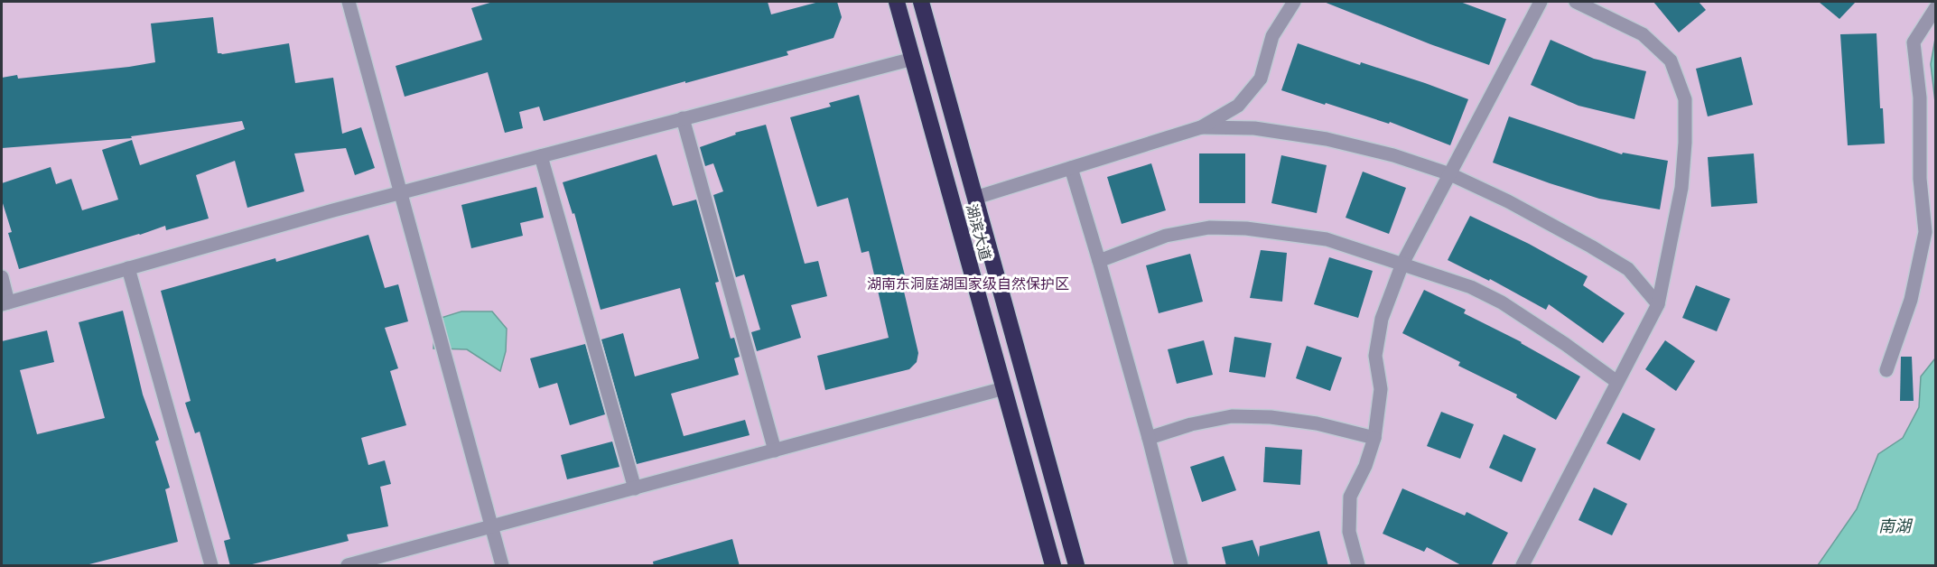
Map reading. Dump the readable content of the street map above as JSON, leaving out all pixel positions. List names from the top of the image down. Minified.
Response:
{"streets":{"highway":["湖滨大道"]},"water":["南湖"],"parks":["湖南东洞庭湖国家级自然保护区"]}
